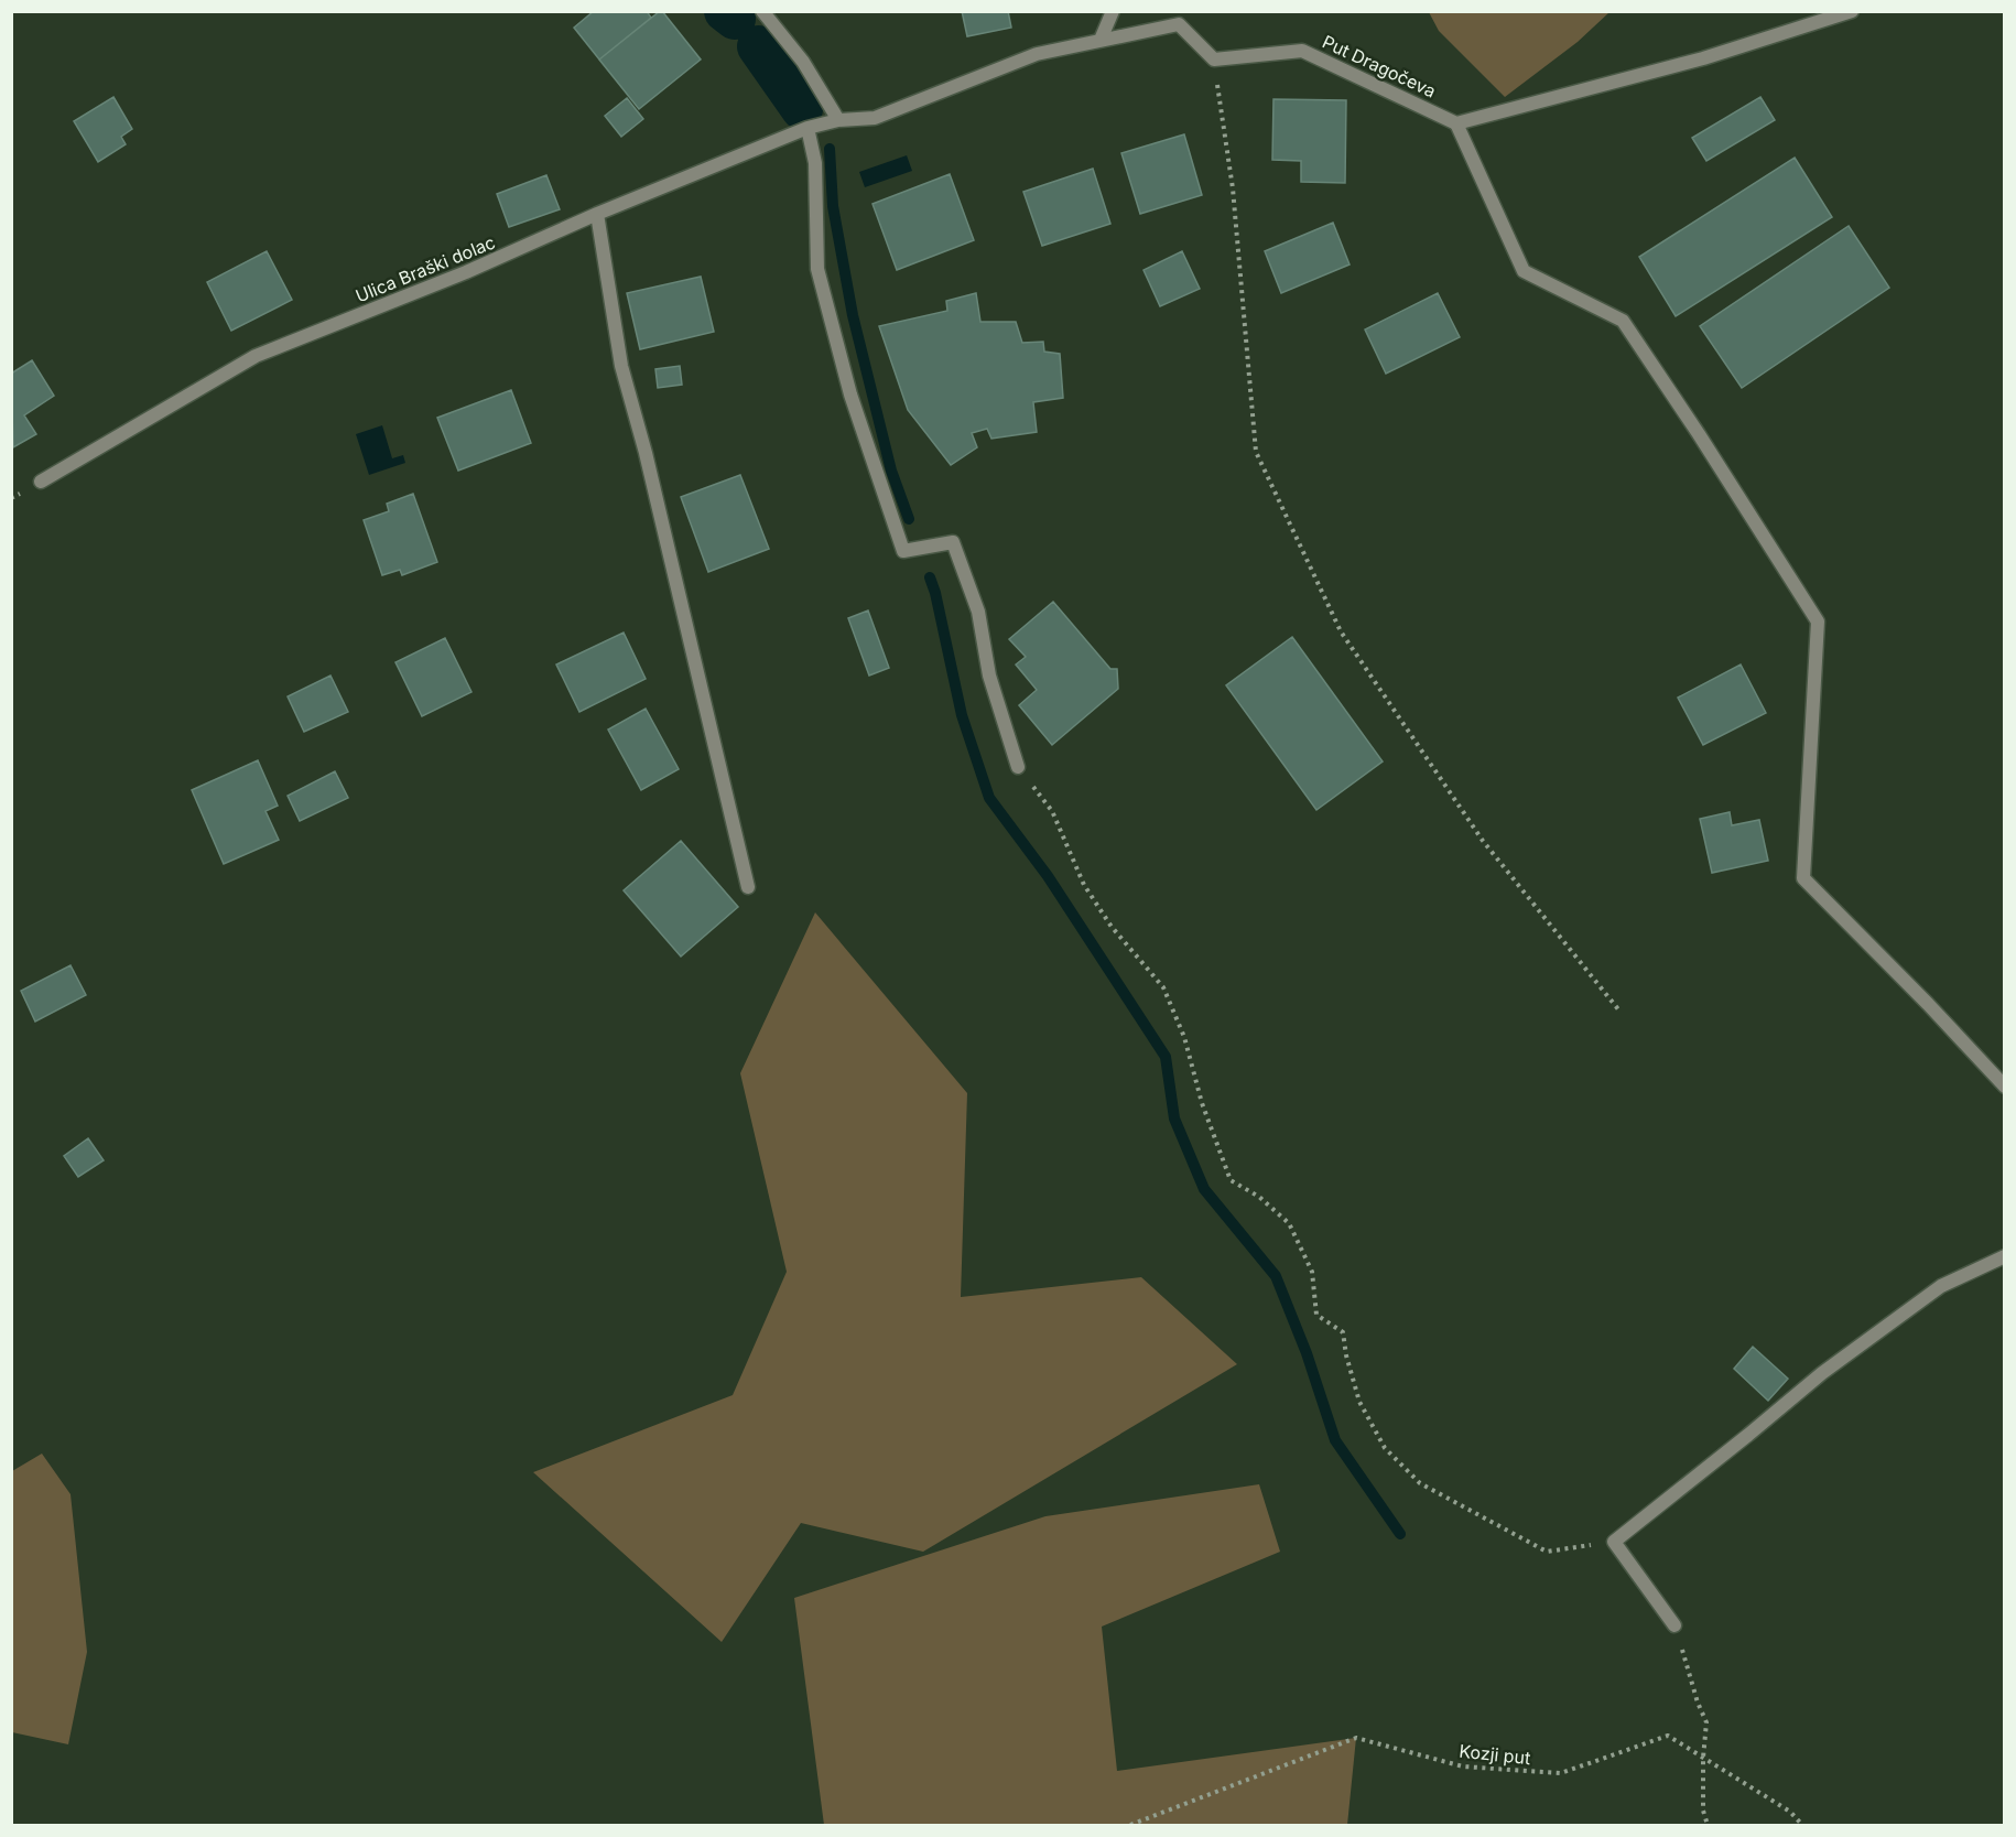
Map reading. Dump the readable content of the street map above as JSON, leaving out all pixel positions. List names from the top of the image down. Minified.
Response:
{"streets":{"street":["Put Dragočeva","Ulica Braški dolac"],"path":["Kozji put"]}}
